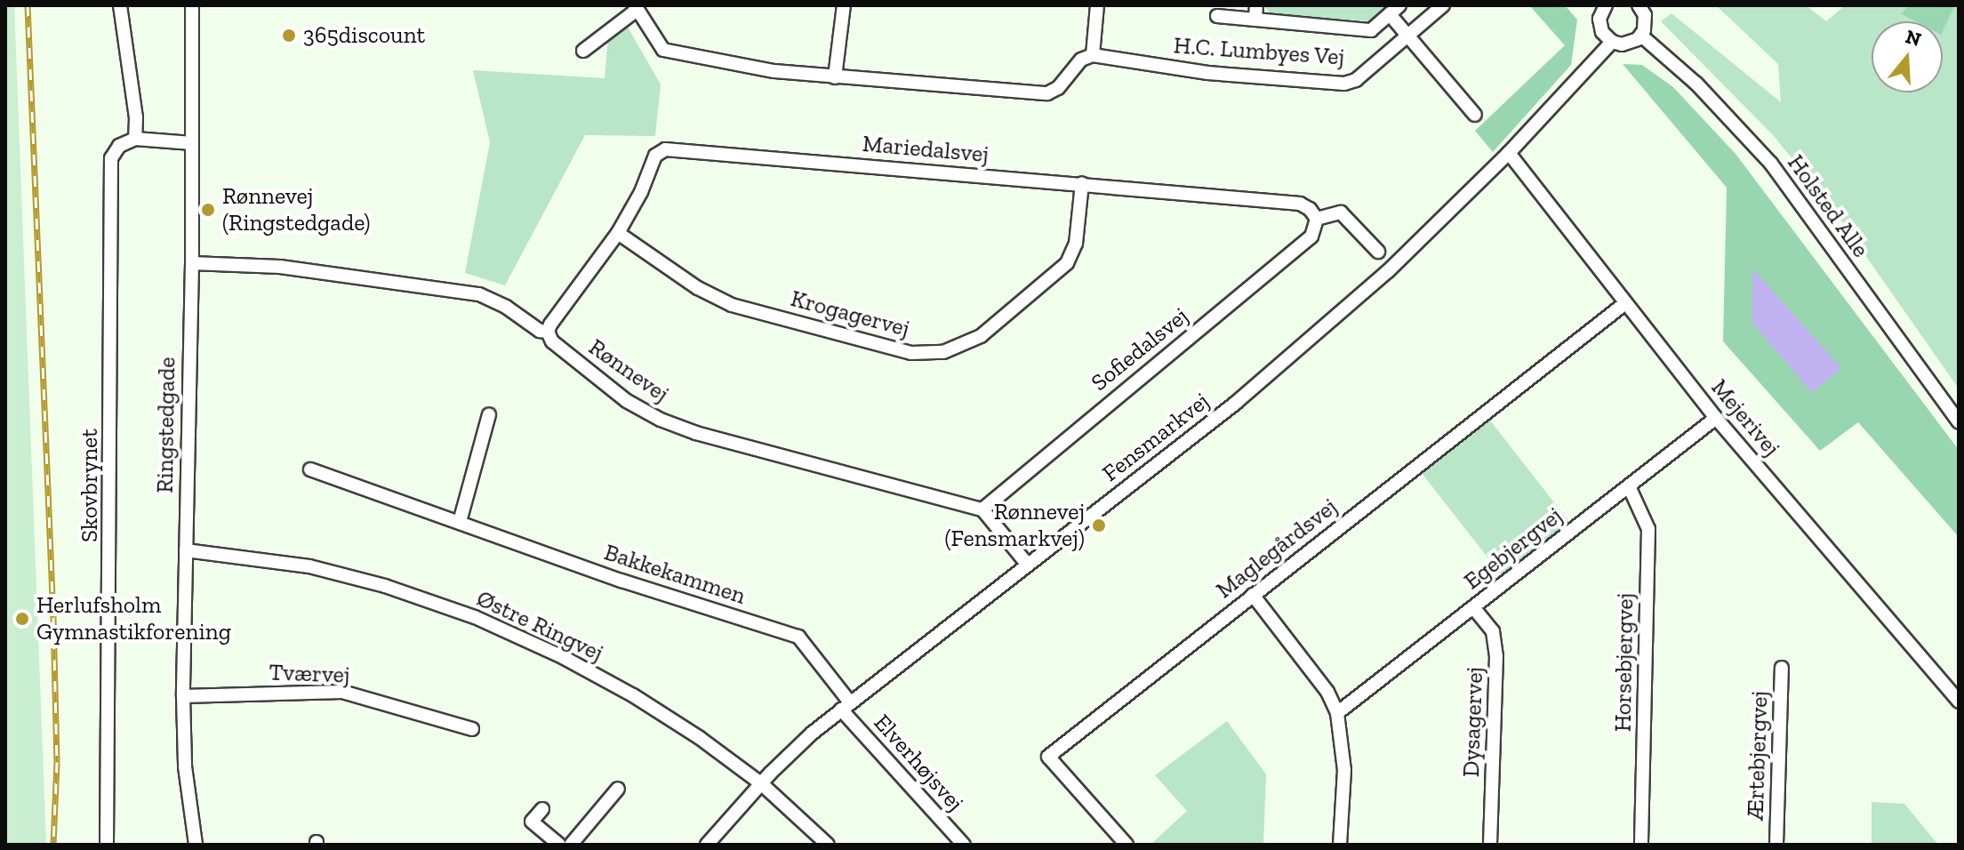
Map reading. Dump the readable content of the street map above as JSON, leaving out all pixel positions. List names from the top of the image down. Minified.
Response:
{"streets":{"street":["H.C. Lumbyes Vej","Mariedalsvej","Holsted Alle","Krogagervej","Sofiedalsvej","Rønnevej","Mejerivej","Ringstedgade","Fensmarkvej","Skovbrynet","Maglegårdsvej","Egebjergvej","Bakkekammen","Østre Ringvej","Horsebjergvej","Tværvej","Dysagervej","Ærtebjergvej","Elverhøjsvej"]},"crossings":[["Mariedalsvej","Krogagervej"],["Mariedalsvej","Sofiedalsvej"],["Mariedalsvej","Rønnevej"],["Sofiedalsvej","Rønnevej"],["Rønnevej","Ringstedgade"],["Mejerivej","Fensmarkvej"],["Mejerivej","Maglegårdsvej"],["Mejerivej","Egebjergvej"],["Ringstedgade","Østre Ringvej"],["Ringstedgade","Tværvej"],["Fensmarkvej","Bakkekammen"],["Fensmarkvej","Østre Ringvej"],["Fensmarkvej","Elverhøjsvej"],["Egebjergvej","Horsebjergvej"],["Egebjergvej","Dysagervej"],["Bakkekammen","Elverhøjsvej"]],"places":["365discount","Rønnevej (Ringstedgade)","Rønnevej (Fensmarkvej)","Herlufsholm Gymnastikforening"],"north":"top"}
